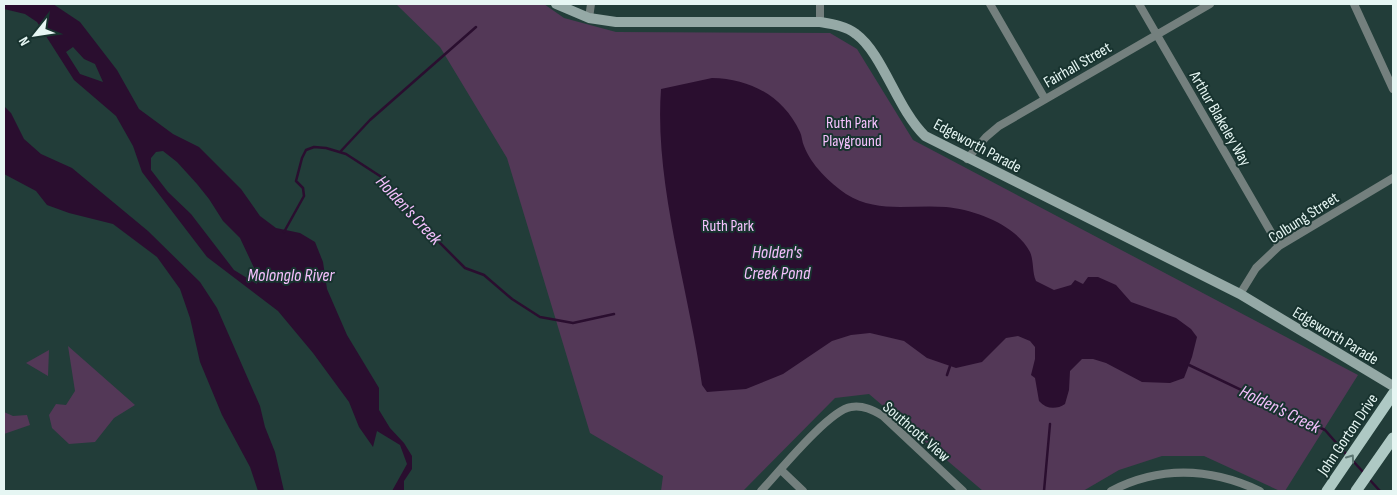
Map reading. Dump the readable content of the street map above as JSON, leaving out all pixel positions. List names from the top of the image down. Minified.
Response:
{"streets":{"main road":["John Gorton Drive"],"street":["Fairhall Street","Arthur Blakeley Way","Edgeworth Parade","Colbung Street","Southcott View"]},"crossings":[["Fairhall Street","Arthur Blakeley Way"],["Fairhall Street","Edgeworth Parade"],["Arthur Blakeley Way","Colbung Street"],["Edgeworth Parade","Colbung Street"]],"water":["Holden's Creek","Holden's Creek Pond","Molonglo River"],"parks":["Ruth Park Playground","Ruth Park"],"north":"bottom left"}
